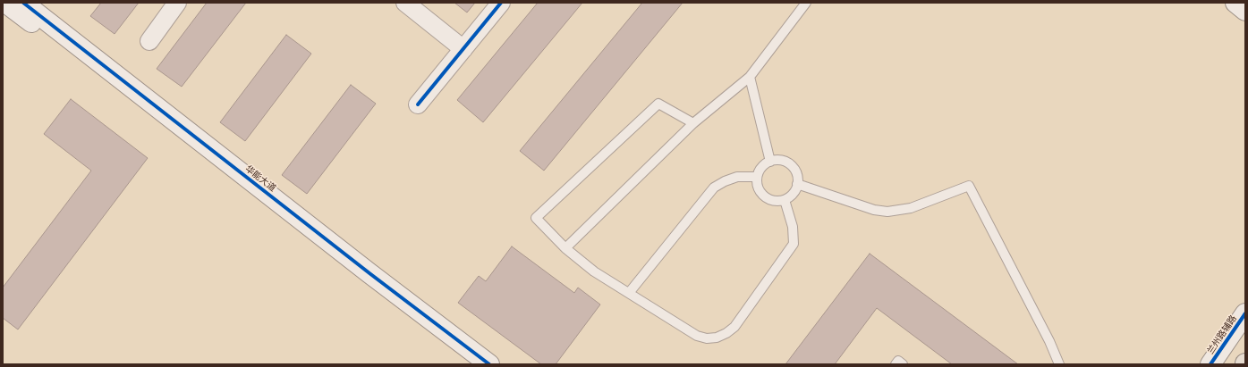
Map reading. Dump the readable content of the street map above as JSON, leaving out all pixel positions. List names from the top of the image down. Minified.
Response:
{"streets":{"street":["华能大道","兰州路辅路"]}}
